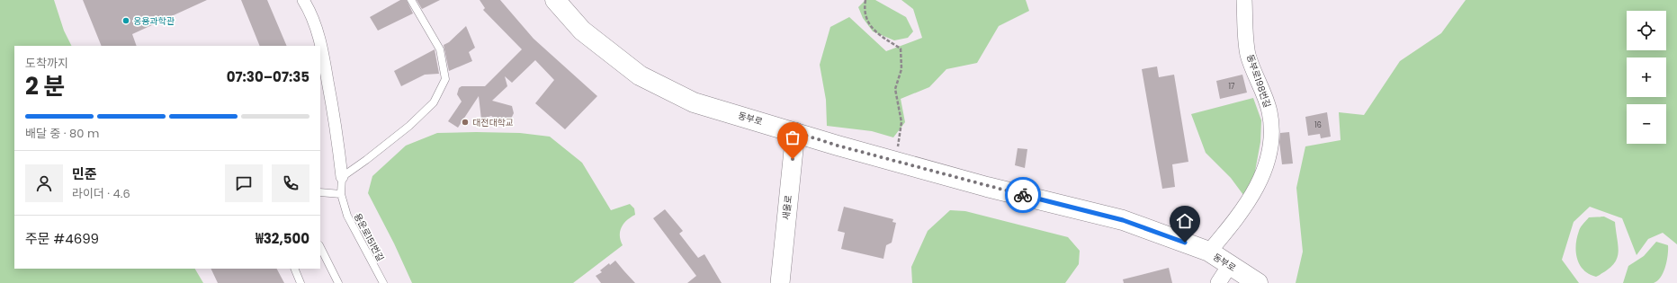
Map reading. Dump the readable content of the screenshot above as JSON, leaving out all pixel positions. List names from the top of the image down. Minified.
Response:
{"streets":{"main road":["동부로"],"street":["동부로198번길","새울로"],"lane":["용운로151번길"]},"crossings":[["동부로198번길","동부로"],["동부로","새울로"]],"places":["응용과학관","대전대학교"],"house_numbers":["17","16"],"page":{"map_buttons":["+","−"],"heading":["2 분","도착까지","07:30–07:35"],"panel":["민준","라이더 · 4.6","주문 #4699","₩32,500"],"bar":"배달 중 · 80 m"}}
